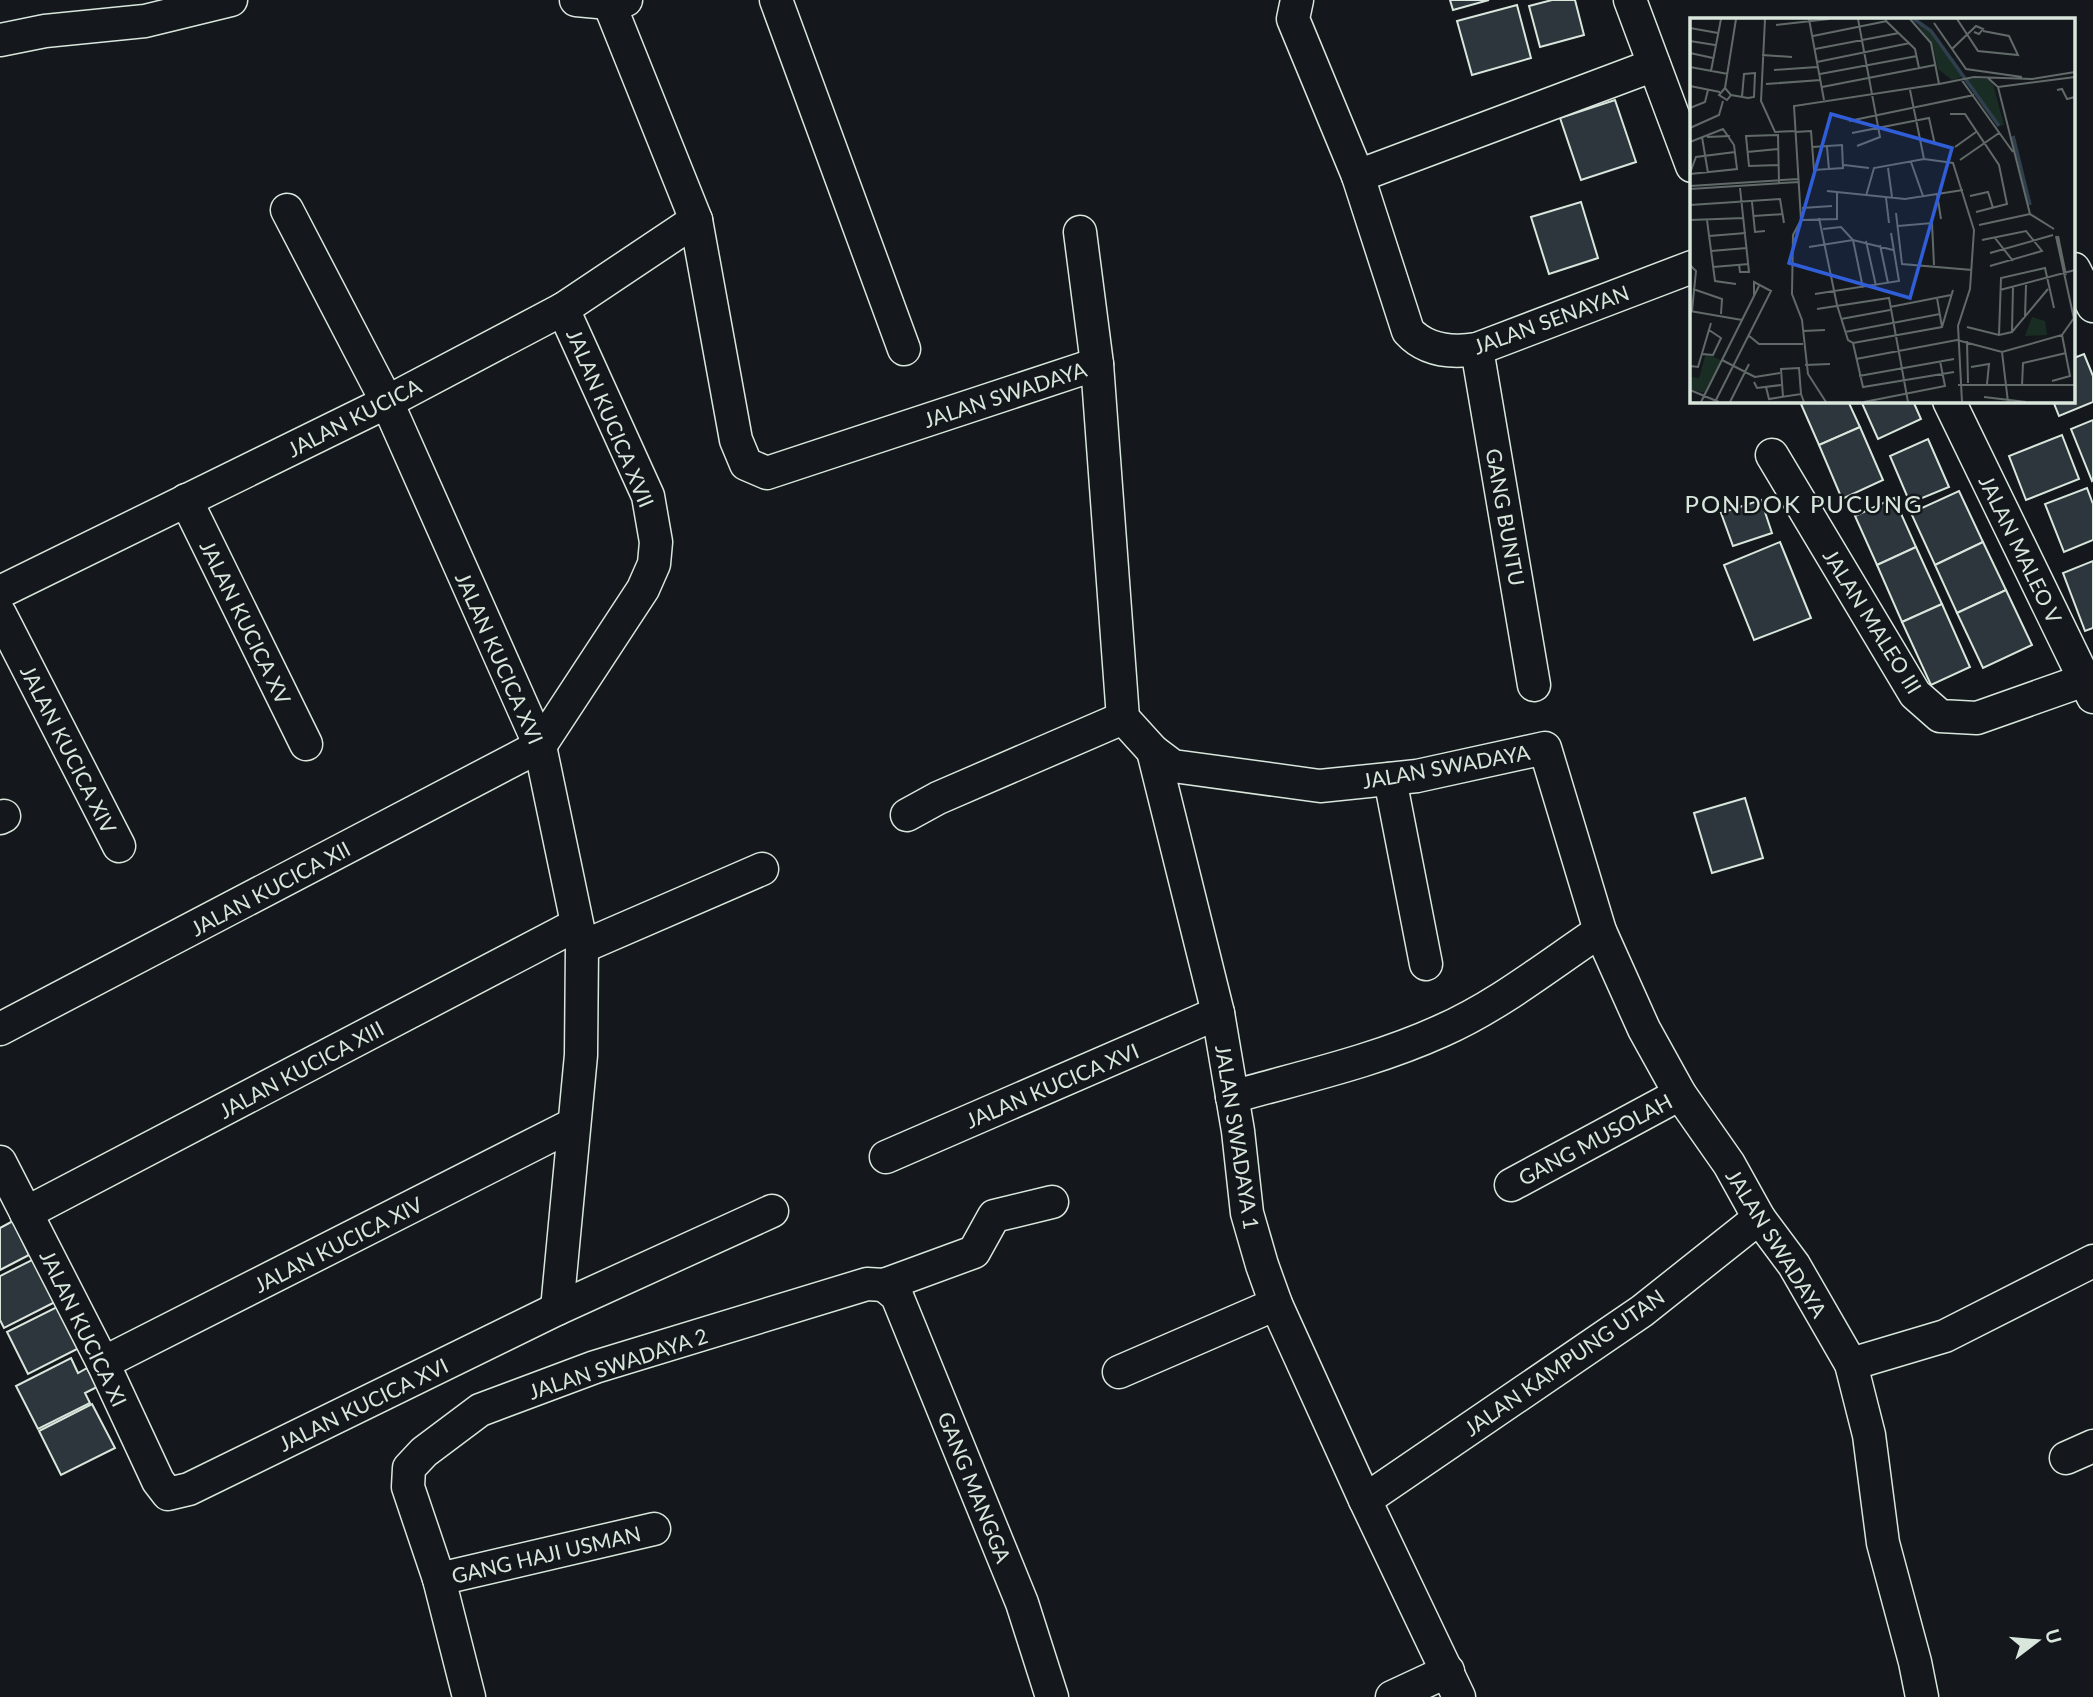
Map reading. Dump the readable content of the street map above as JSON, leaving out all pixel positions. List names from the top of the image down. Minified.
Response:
{"streets":{"street":["JALAN SENAYAN","JALAN SWADAYA","JALAN KUCICA","JALAN KUCICA XVII","GANG BUNTU","JALAN MALEO V","JALAN MALEO III","JALAN KUCICA XV","JALAN KUCICA XVI","JALAN KUCICA XIV","JALAN KUCICA XII","JALAN KUCICA XIII","JALAN SWADAYA 1","GANG MUSOLAH","JALAN KUCICA XI","JALAN KAMPUNG UTAN","JALAN SWADAYA 2","GANG MANGGA","GANG HAJI USMAN"]},"crossings":[["JALAN SENAYAN","GANG BUNTU"],["JALAN SWADAYA","JALAN KUCICA"],["JALAN SWADAYA","JALAN SWADAYA 1"],["JALAN SWADAYA","GANG MUSOLAH"],["JALAN SWADAYA","JALAN KAMPUNG UTAN"],["JALAN KUCICA","JALAN KUCICA XVII"],["JALAN KUCICA","JALAN KUCICA XV"],["JALAN KUCICA","JALAN KUCICA XVI"],["JALAN KUCICA XVII","JALAN KUCICA XVI"],["JALAN KUCICA XVII","JALAN KUCICA XII"],["JALAN MALEO V","JALAN MALEO III"],["JALAN KUCICA XVI","JALAN KUCICA XIV"],["JALAN KUCICA XVI","JALAN KUCICA XII"],["JALAN KUCICA XVI","JALAN KUCICA XIII"],["JALAN KUCICA XVI","JALAN SWADAYA 1"],["JALAN KUCICA XVI","JALAN KUCICA XI"],["JALAN KUCICA XIV","JALAN KUCICA XI"],["JALAN KUCICA XIII","JALAN KUCICA XI"],["JALAN SWADAYA 1","JALAN KAMPUNG UTAN"],["JALAN SWADAYA 2","GANG MANGGA"],["JALAN SWADAYA 2","GANG HAJI USMAN"]],"districts":["PONDOK PUCUNG"],"north":"right"}
